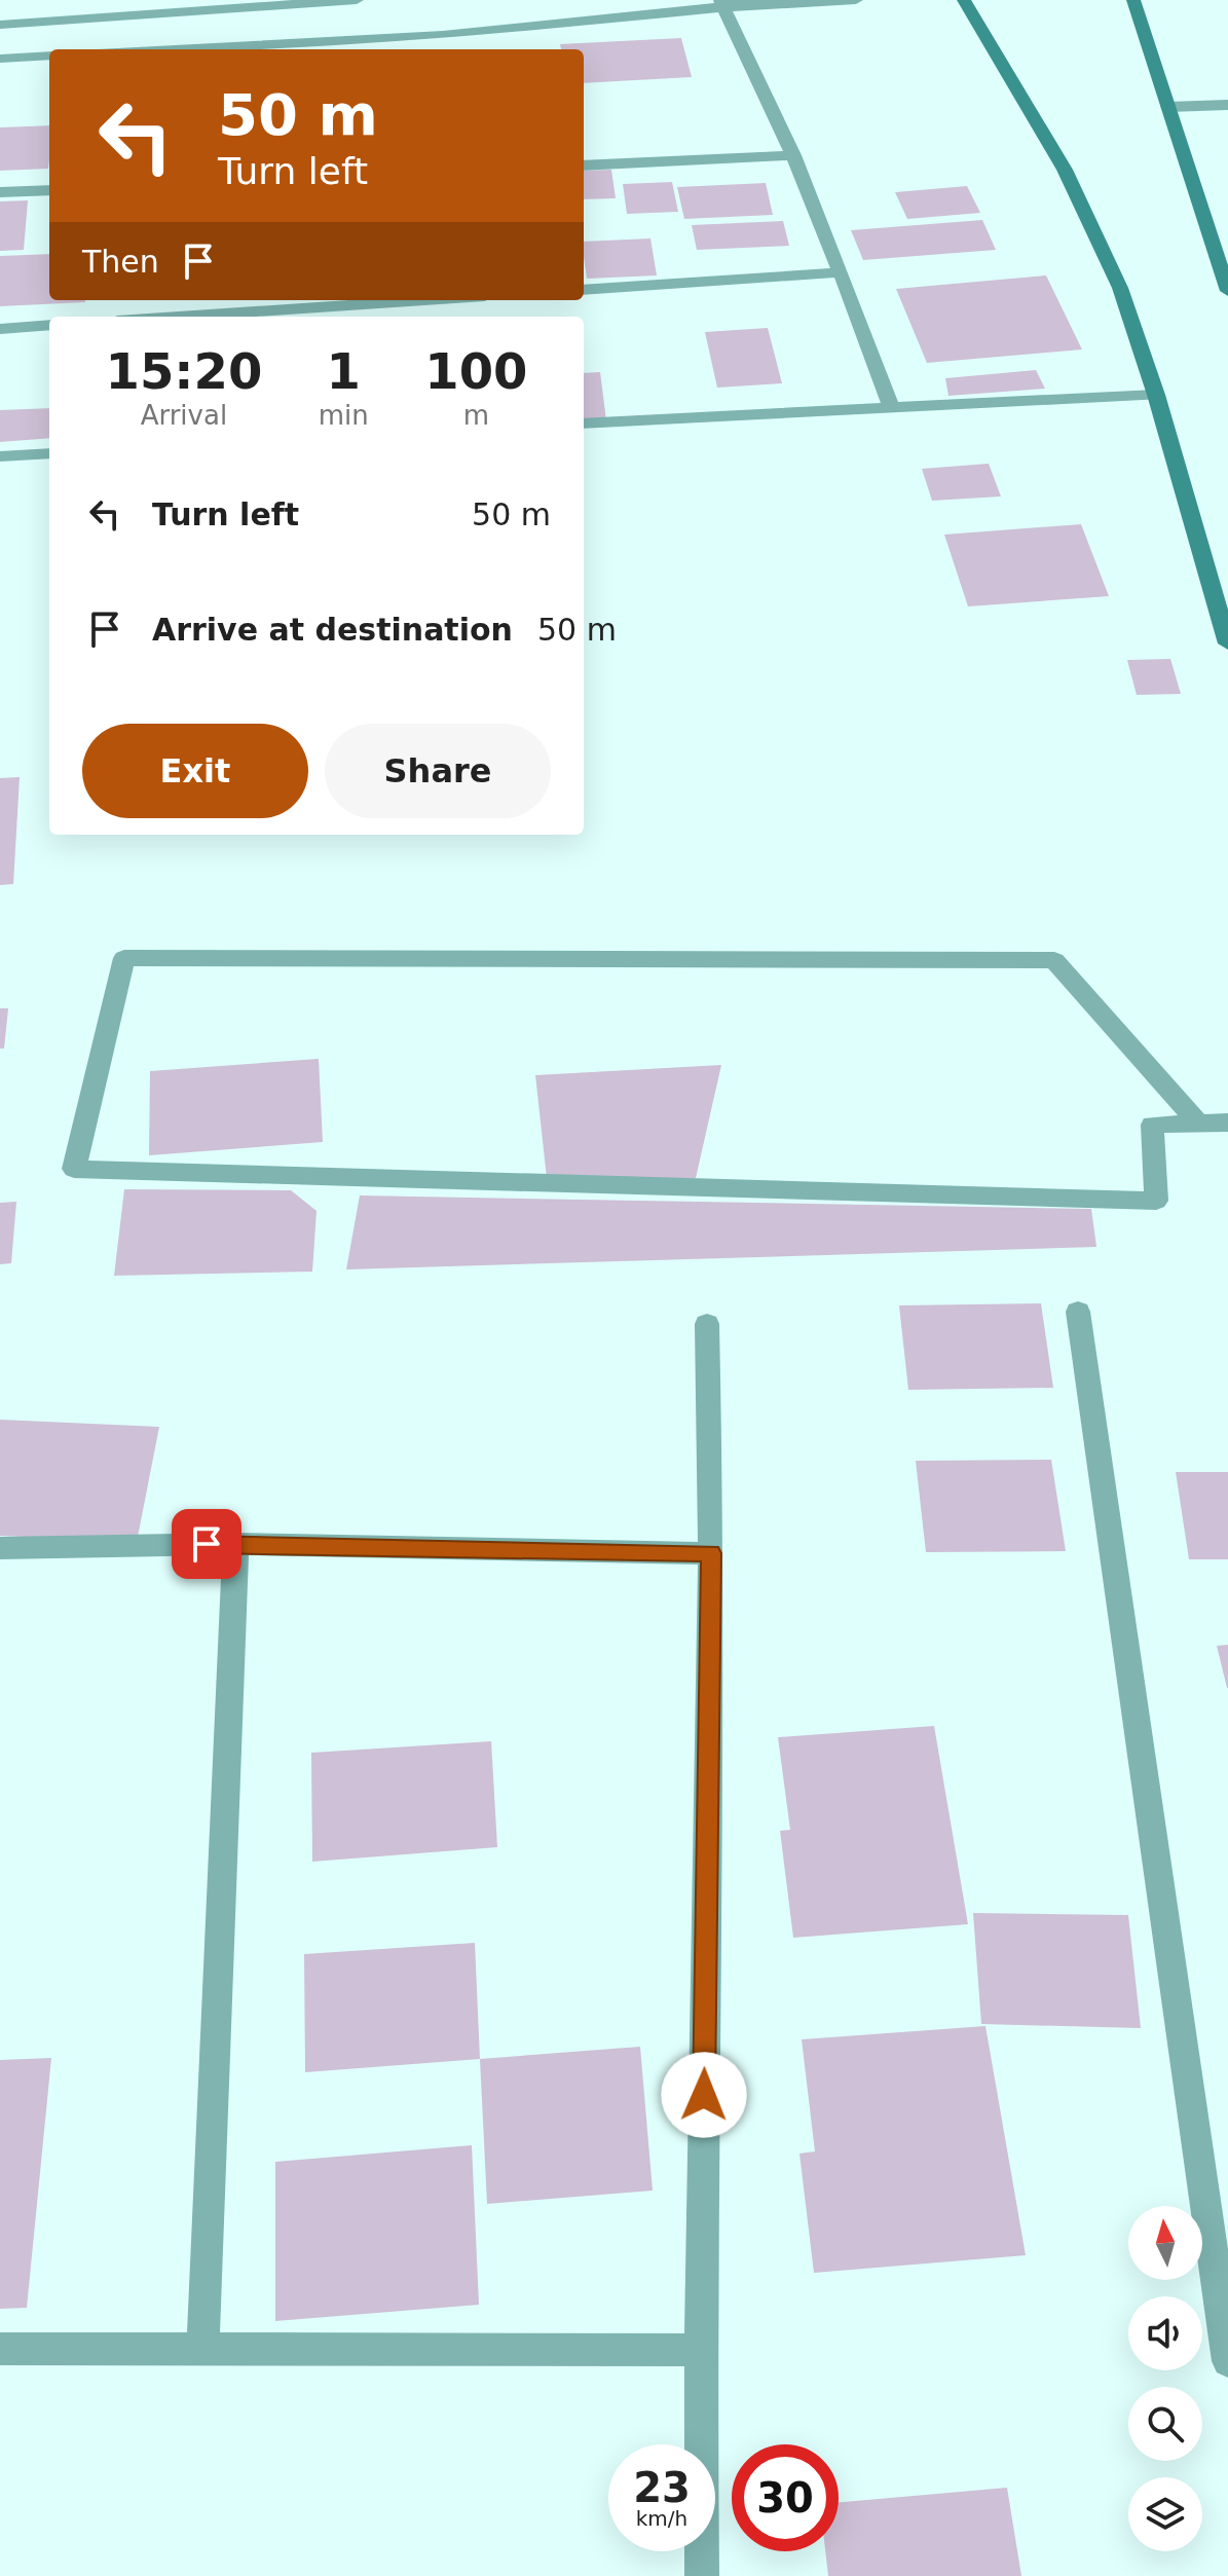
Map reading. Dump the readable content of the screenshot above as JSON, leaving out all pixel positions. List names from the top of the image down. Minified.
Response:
{"north":"top","page":{"turn":["50 m","Turn left"],"then":"Then","eta":["15:20","Arrival","1","min","100","m"],"list":[{"name":"Turn left","value":"50 m"},{"name":"Arrive at destination","value":"50 m"}],"buttons":["Exit","Share"],"speed":"23 km/h","limit":"30"}}
